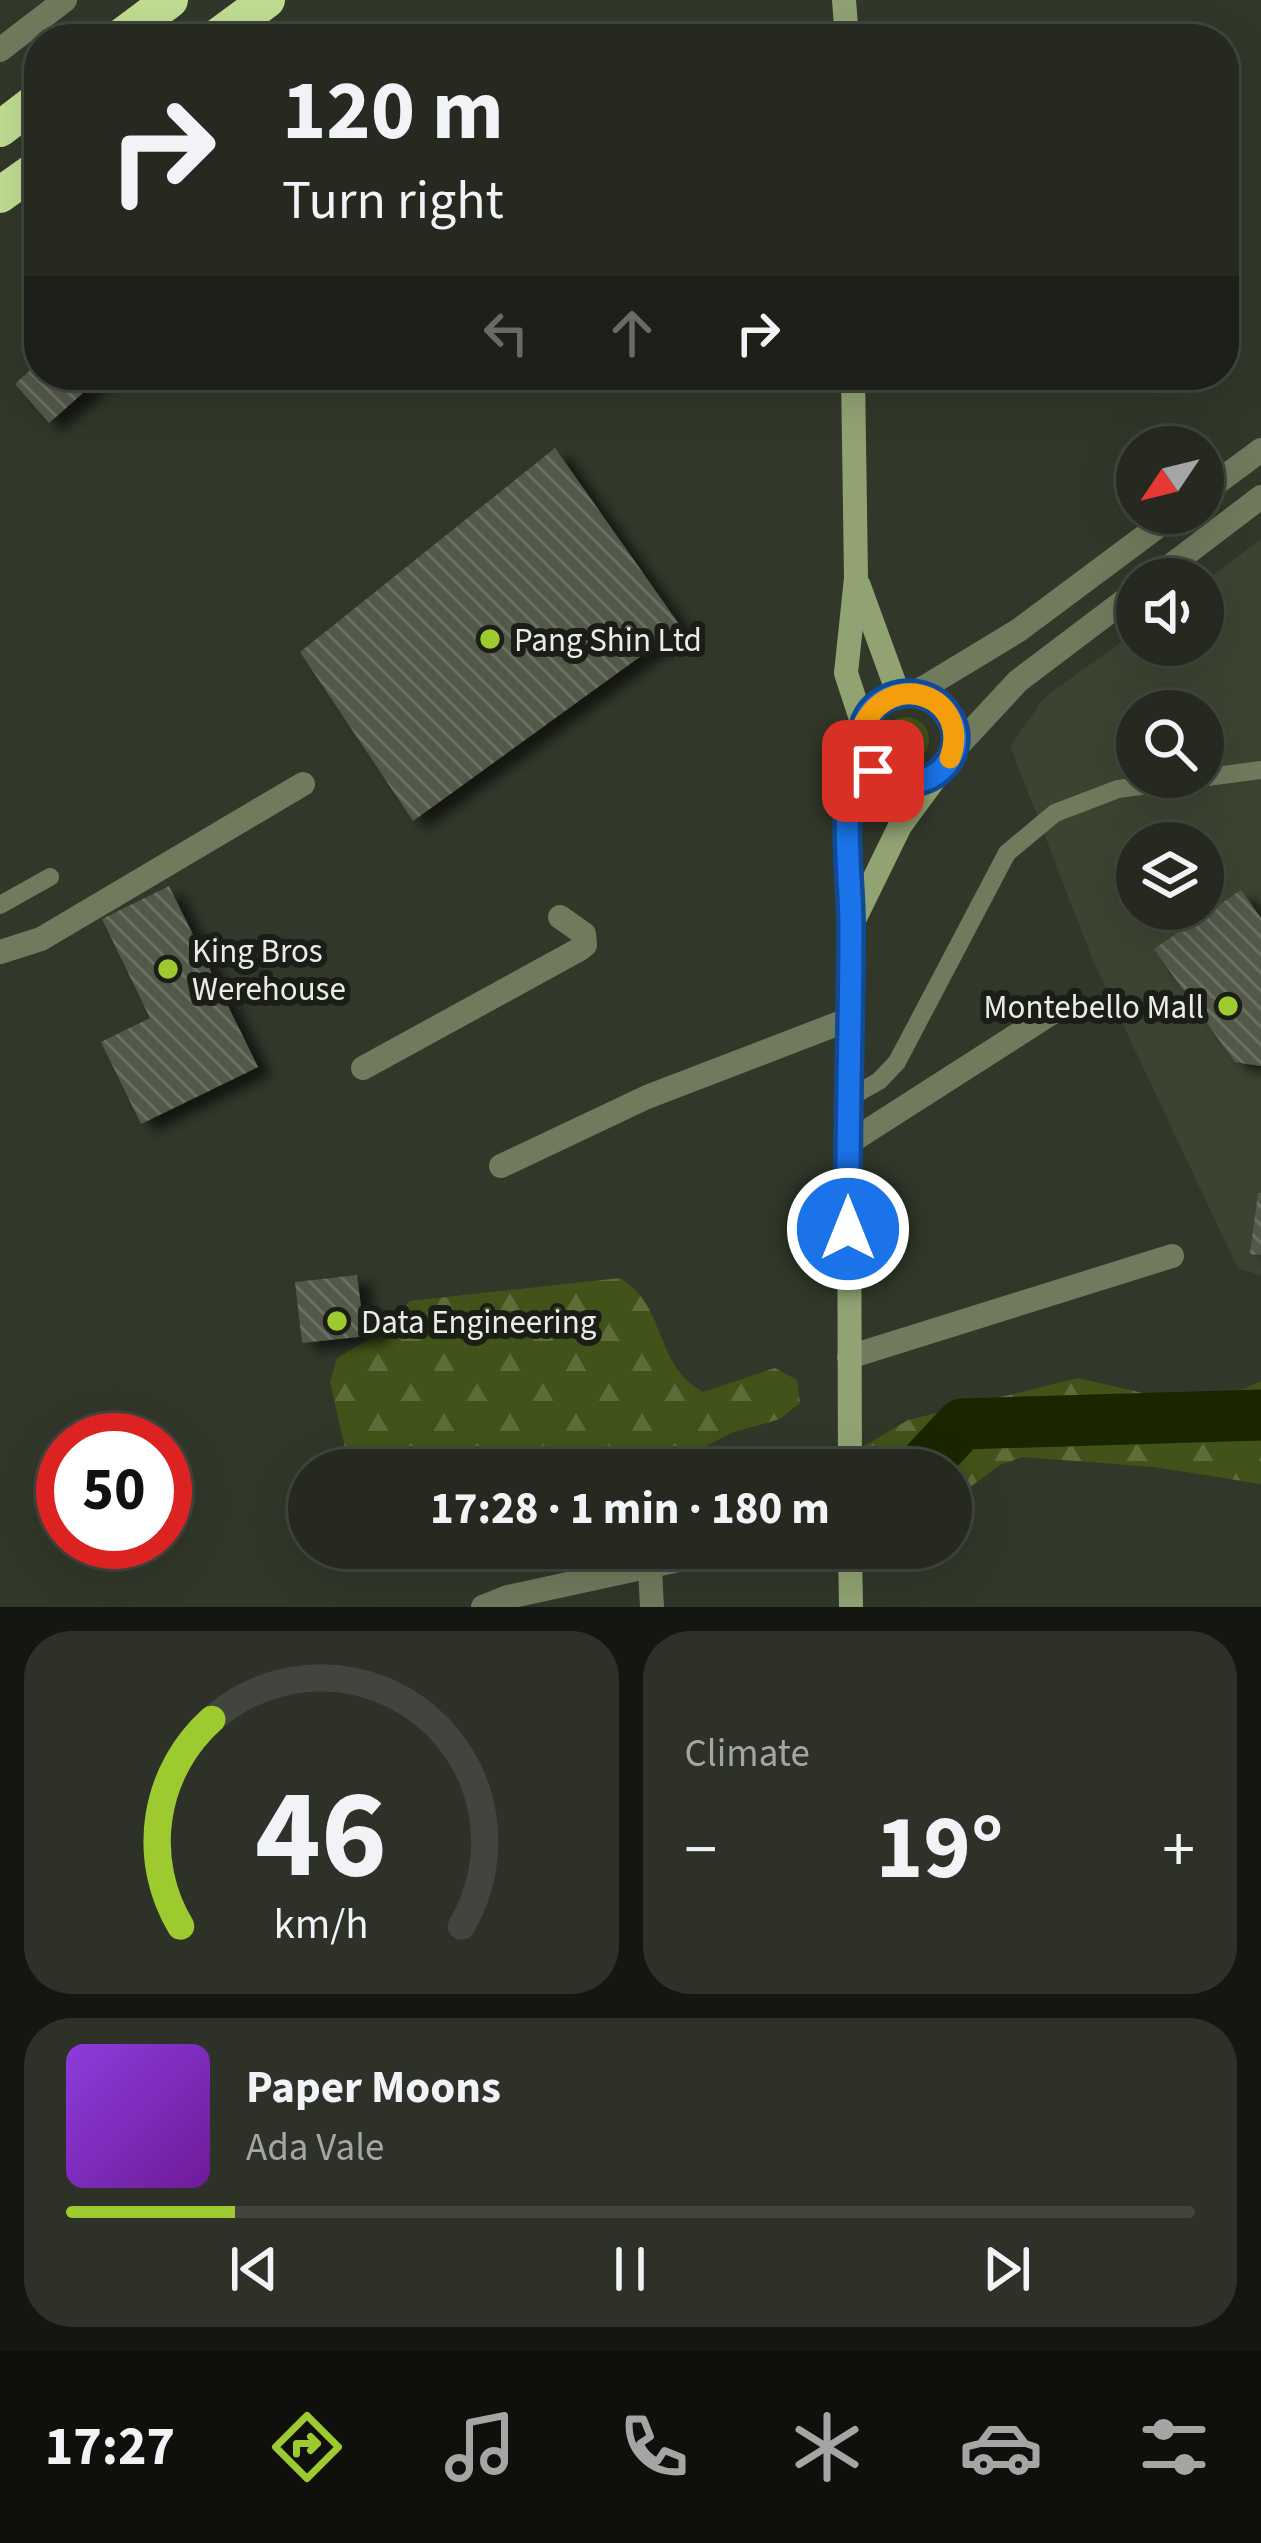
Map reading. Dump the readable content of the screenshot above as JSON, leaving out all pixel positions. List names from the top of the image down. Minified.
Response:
{"places":["Pang Shin Ltd","King Bros Werehouse","Montebello Mall","Data Engineering"],"north":"bottom left","page":{"turn":["120 m","Turn right"],"limit":"50","trip":"17:28 · 1 min · 180 m","tile":"Climate","heat":["−","19°","+"],"song":["Paper Moons","Ada Vale"],"tabs":"17:27","gauge":["46","km/h"]}}
